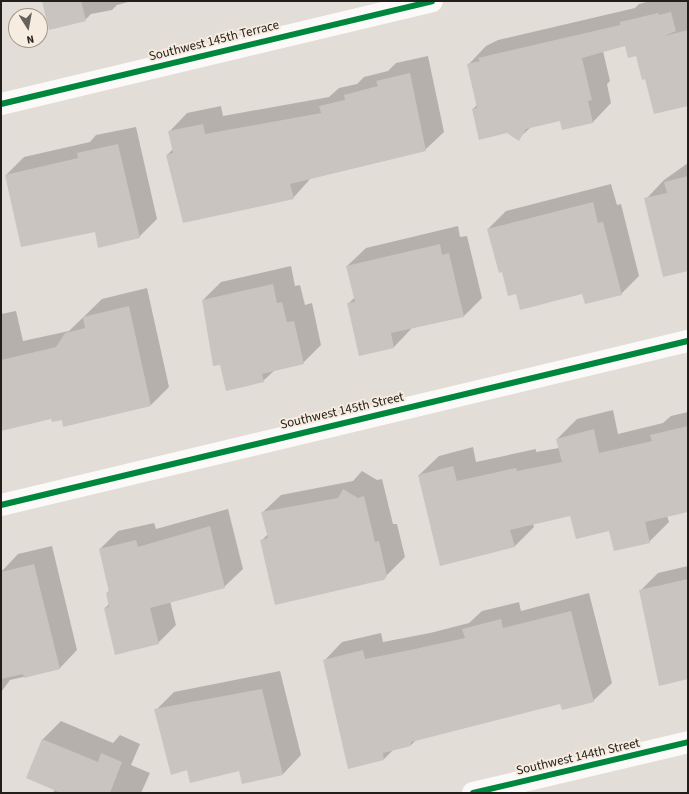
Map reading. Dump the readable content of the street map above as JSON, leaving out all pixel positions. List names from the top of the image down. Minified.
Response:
{"streets":{"street":["Southwest 145th Terrace","Southwest 145th Street","Southwest 144th Street"]},"north":"bottom"}
